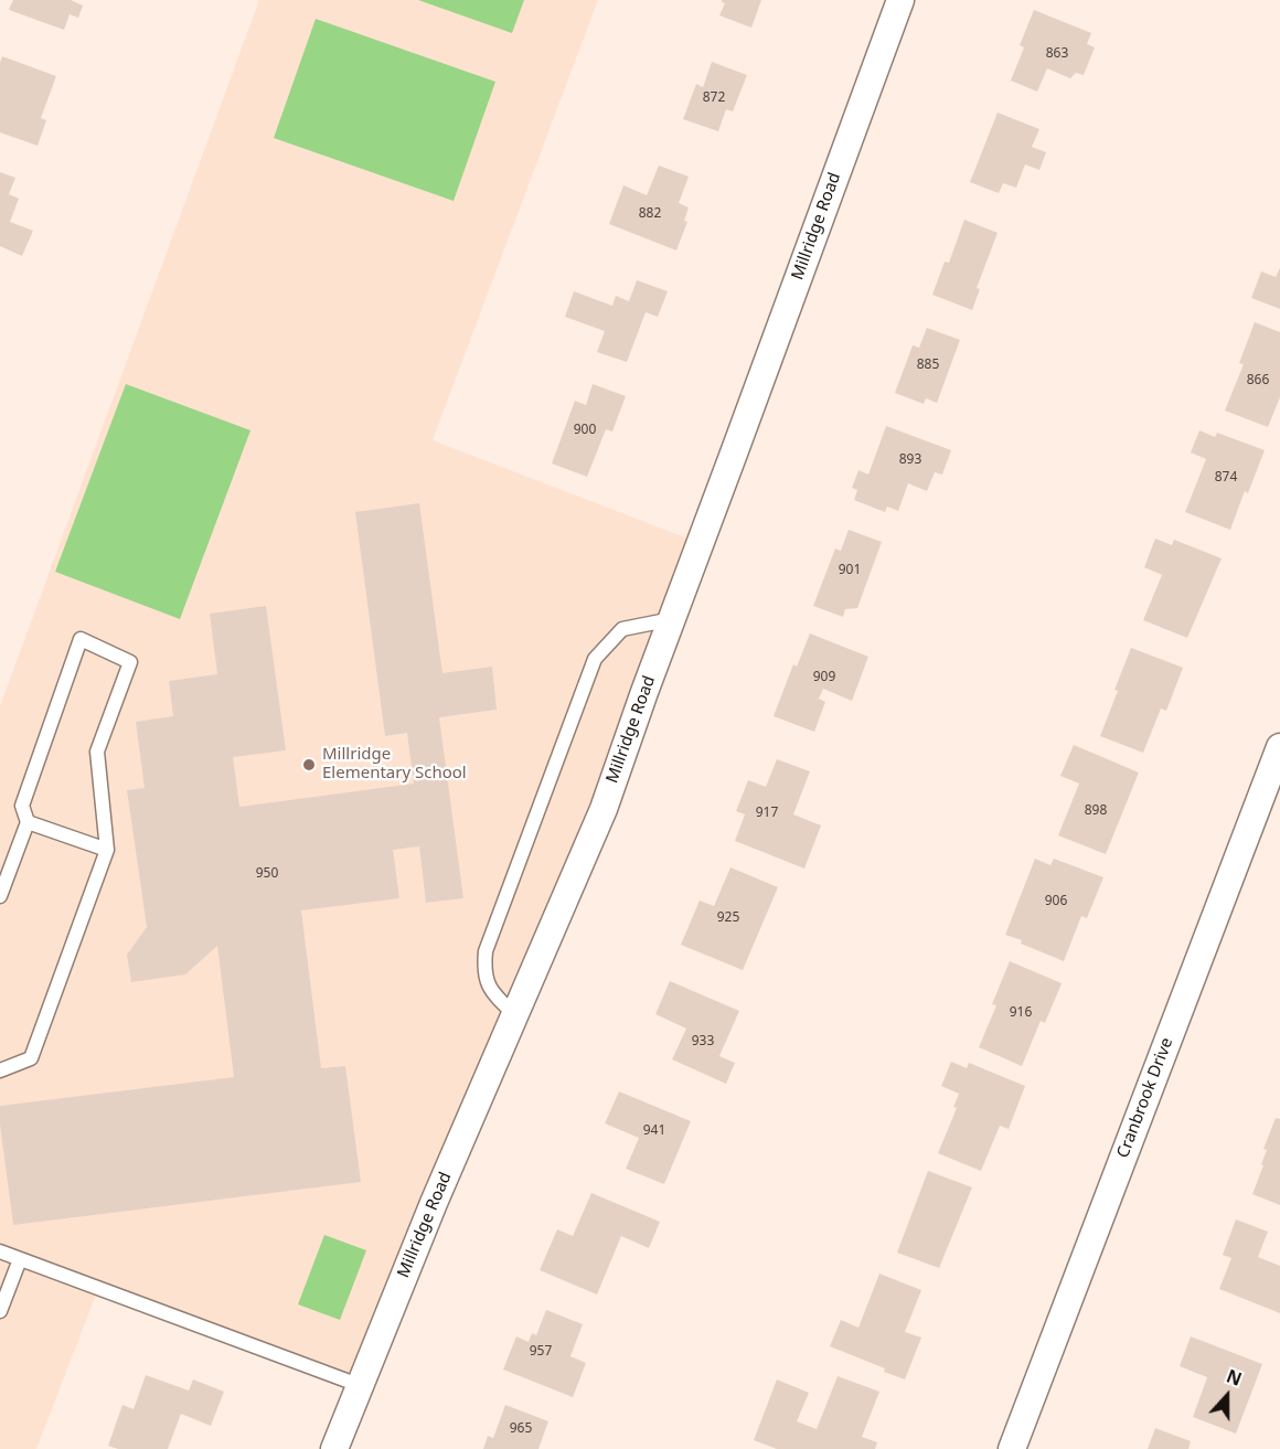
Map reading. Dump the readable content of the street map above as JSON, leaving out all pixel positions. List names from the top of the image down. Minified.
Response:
{"streets":{"street":["Millridge Road","Cranbrook Drive"]},"places":["Millridge Elementary School"],"house_numbers":["863","872","882","885","866","900","893","874","901","909","898","917","950","906","925","916","933","941","957","965"],"north":"top"}
